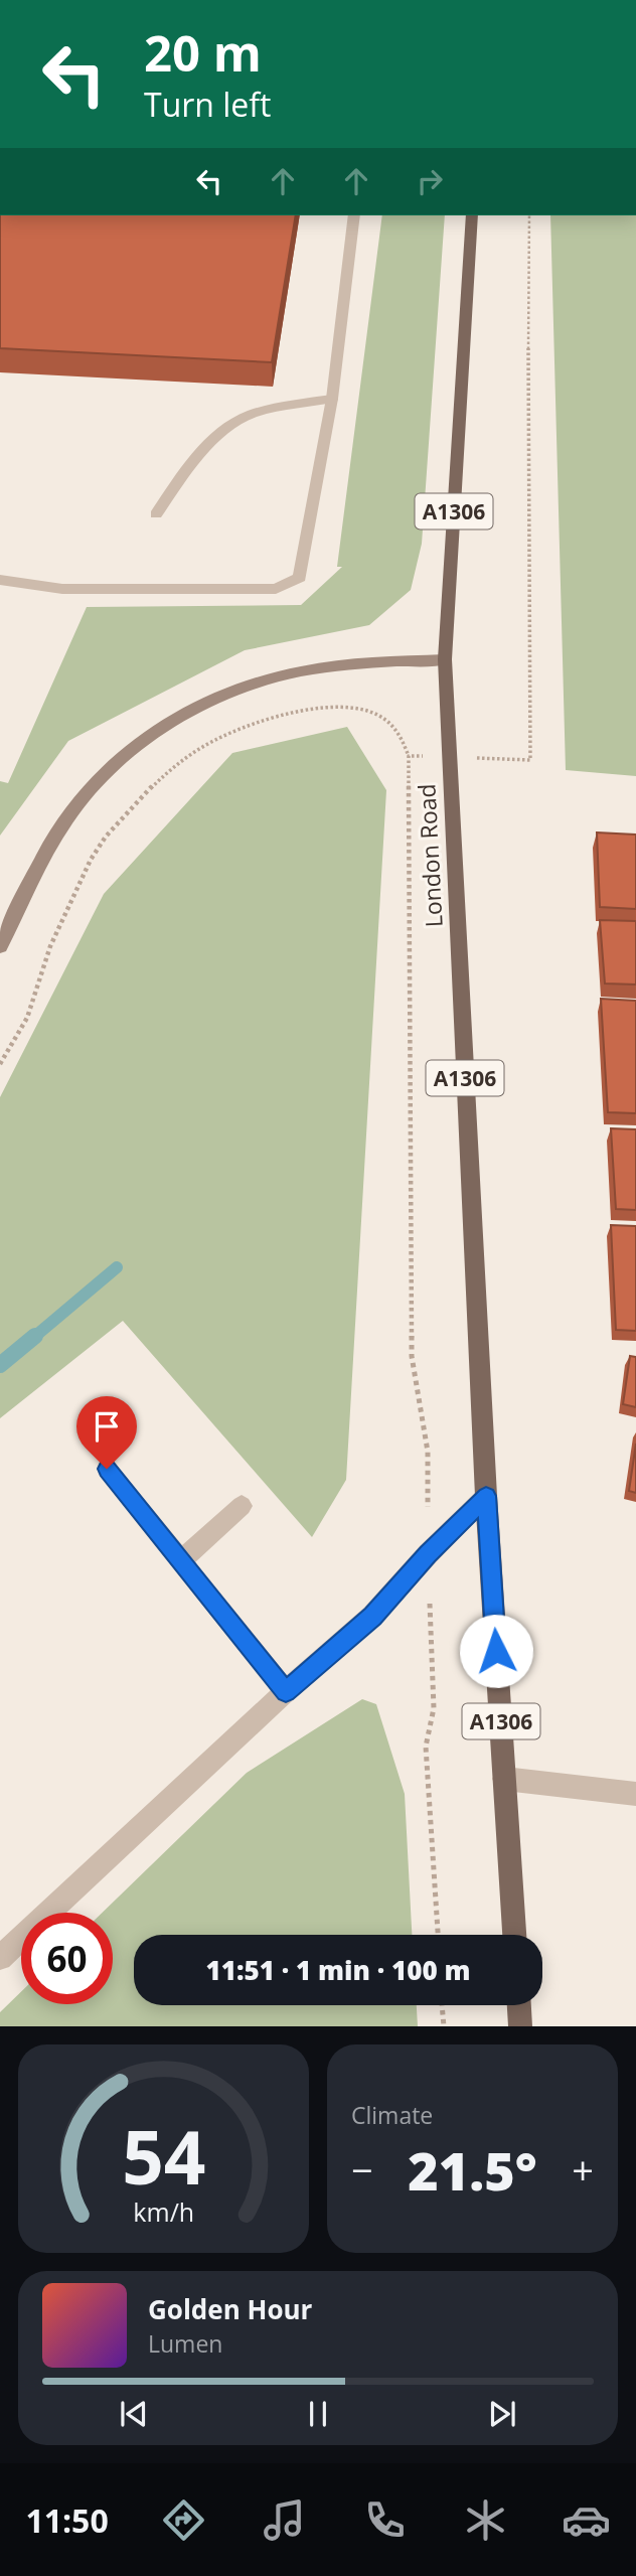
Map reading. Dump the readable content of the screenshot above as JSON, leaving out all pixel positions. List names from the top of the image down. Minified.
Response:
{"streets":{"main road":["A1306","London Road"]},"crossings":[["A1306","London Road"]],"page":{"turn":["20 m","Turn left"],"limit":"60","trip":"11:51 · 1 min · 100 m","tile":"Climate","heat":["−","21.5°","+"],"song":["Golden Hour","Lumen"],"tabs":"11:50","gauge":["54","km/h"]}}
